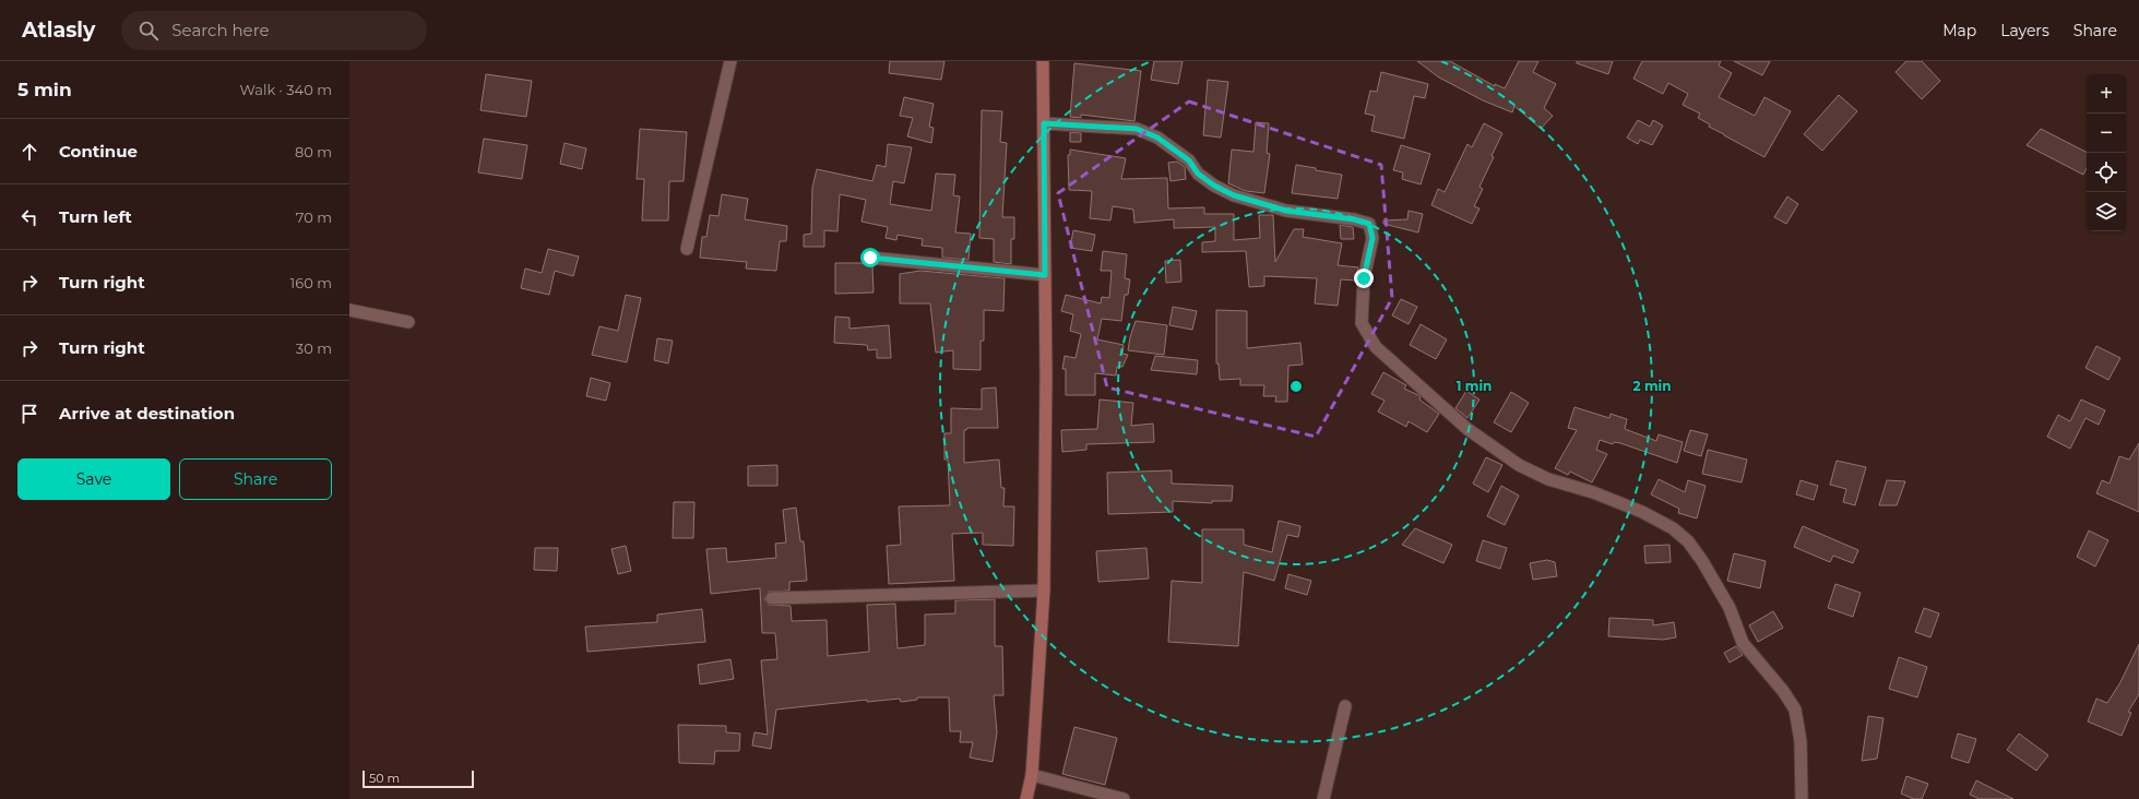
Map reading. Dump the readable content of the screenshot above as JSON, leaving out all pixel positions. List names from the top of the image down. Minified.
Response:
{"scale_bar":"50 m","page":{"header":"Atlasly","search":"Search here","nav":["Map","Layers","Share"],"heading":["5 min","Walk · 340 m"],"map_buttons":["+","−"],"list":[["Continue","80 m"],["Turn left","70 m"],["Turn right","160 m"],["Turn right","30 m"],"Arrive at destination"],"buttons":["Save","Share"],"scale":"50 m"},"rings":["1 min","2 min"]}
